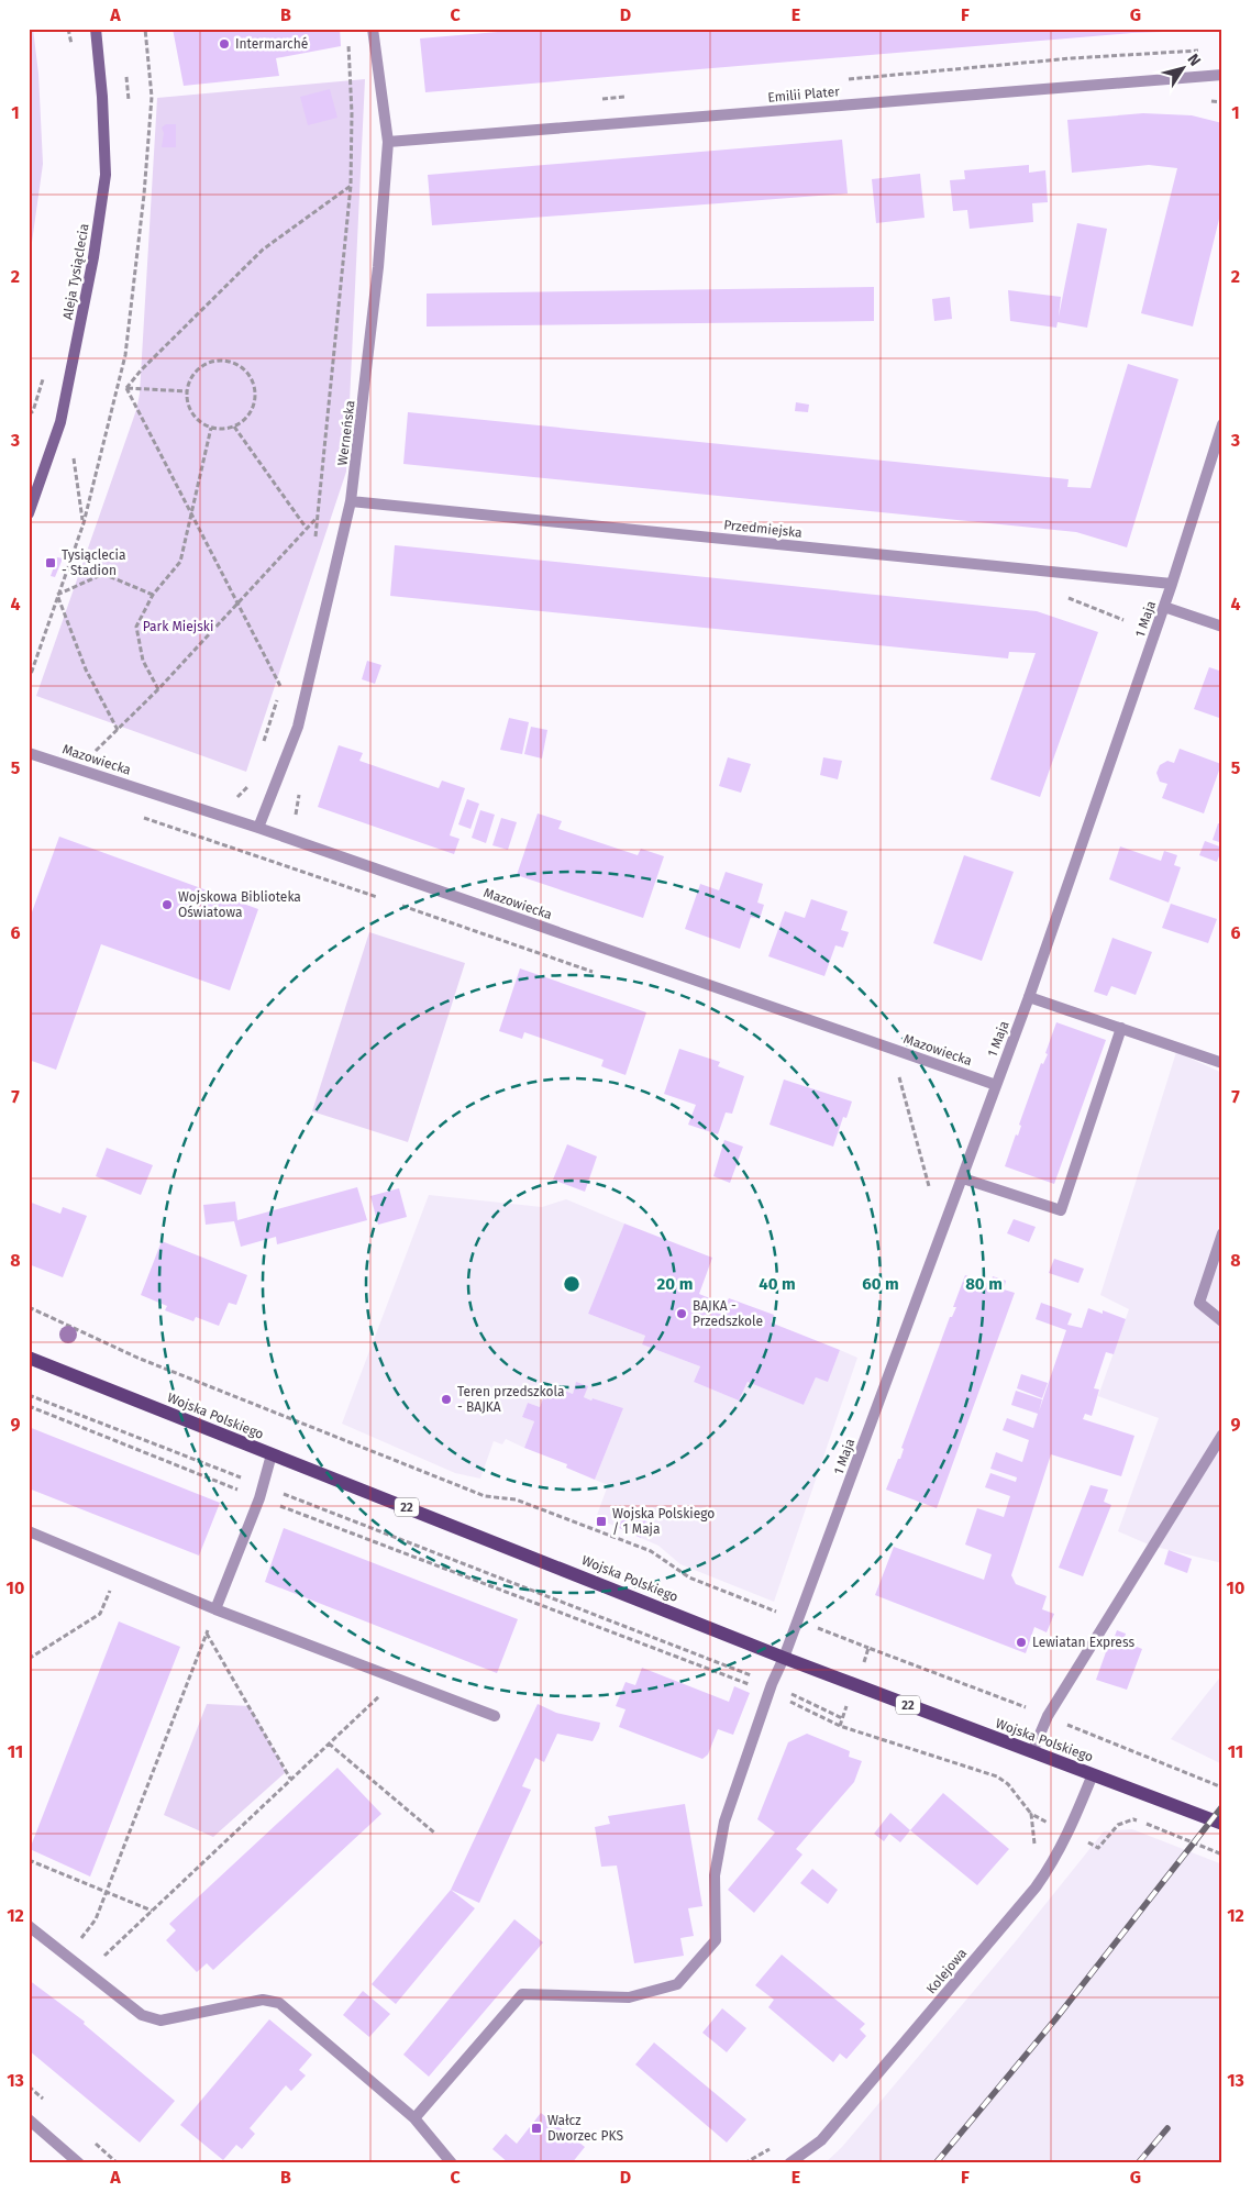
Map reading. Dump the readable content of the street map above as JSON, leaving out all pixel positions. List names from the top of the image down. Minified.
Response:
{"streets":{"main road":["Wojska Polskiego","22"],"street":["Emilii Plater","Aleja Tysiąclecia","Werneńska","Przedmiejska","1 Maja","Mazowiecka","Kolejowa"]},"crossings":[["Emilii Plater","Werneńska"],["Werneńska","Przedmiejska"],["Werneńska","Mazowiecka"],["Przedmiejska","1 Maja"],["1 Maja","Mazowiecka"],["1 Maja","Wojska Polskiego"],["Wojska Polskiego","Kolejowa"]],"parks":["Park Miejski"],"places":{"other":["Intermarché","Wojskowa Biblioteka Oświatowa","BAJKA - Przedszkole","Teren przedszkola - BAJKA","Lewiatan Express"],"transit":["Tysiąclecia - Stadion","Wojska Polskiego / 1 Maja","Wałcz Dworzec PKS"]},"north":"top right","grid":{"columns":["A","B","C","D","E","F","G"],"rows":["1","2","3","4","5","6","7","8","9","10","11","12","13"]},"rings":["20 m","40 m","60 m","80 m"]}
